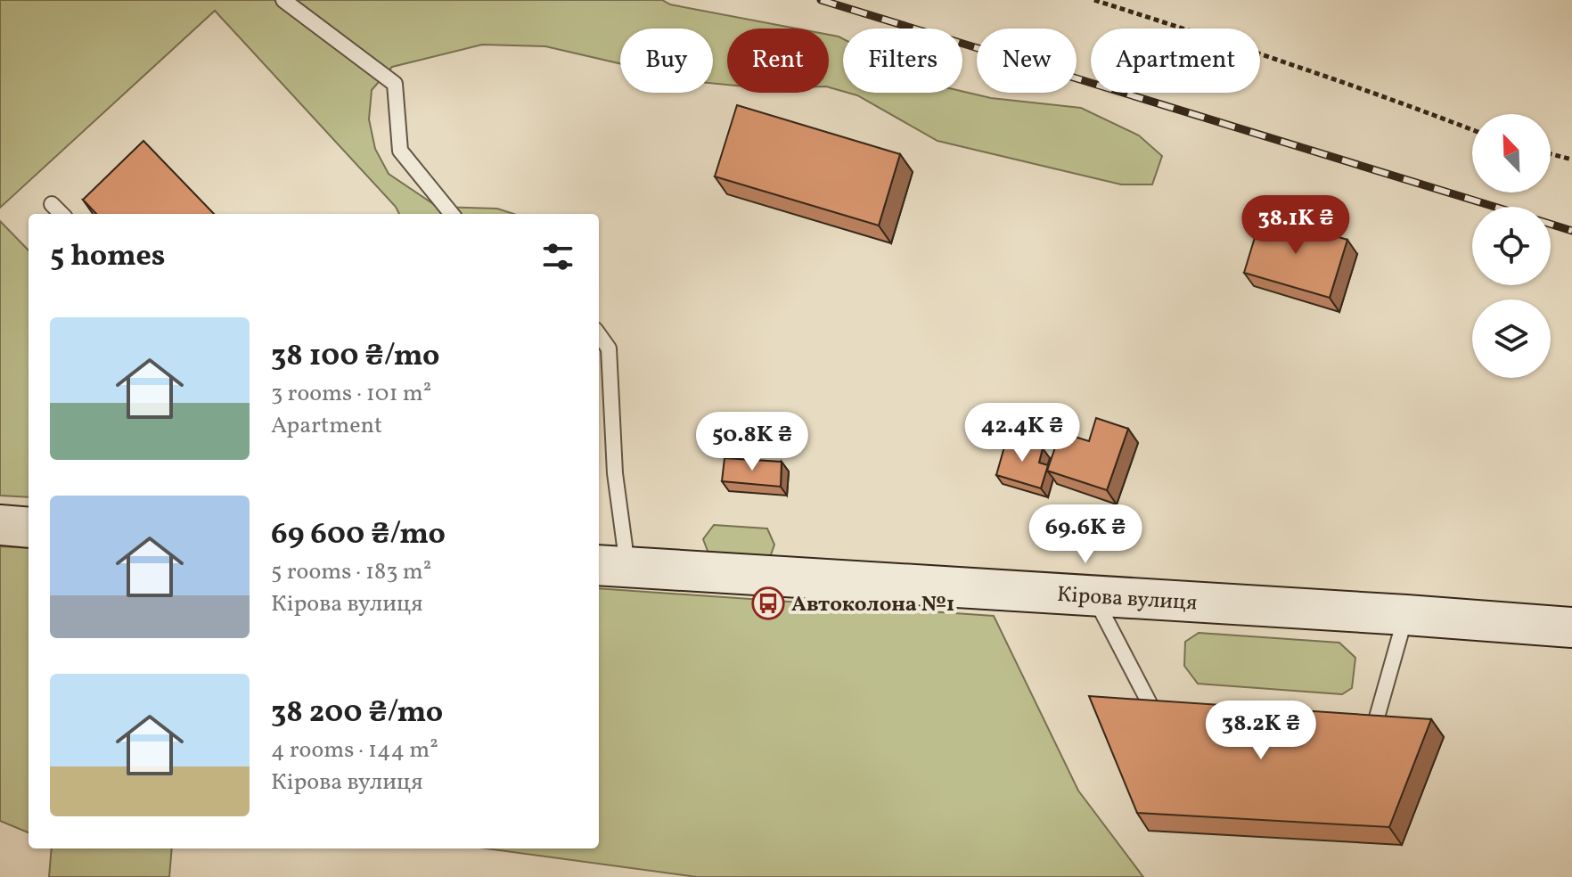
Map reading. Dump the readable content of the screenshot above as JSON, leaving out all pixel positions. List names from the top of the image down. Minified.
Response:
{"streets":{"street":["Кірова вулиця"]},"places":{"bus stop":["Автоколона №1"]},"north":"top left","page":{"chip":["Buy","Rent","Filters","New","Apartment"],"price":["38.1K ₴","42.4K ₴","50.8K ₴","69.6K ₴","38.2K ₴"],"heading":"5 homes","list":[{"name":"38 100 ₴/mo","note":"3 rooms · 101 m² · Apartment"},{"name":"69 600 ₴/mo","note":"5 rooms · 183 m² · Кірова вулиця"},{"name":"38 200 ₴/mo","note":"4 rooms · 144 m² · Кірова вулиця"}]}}
